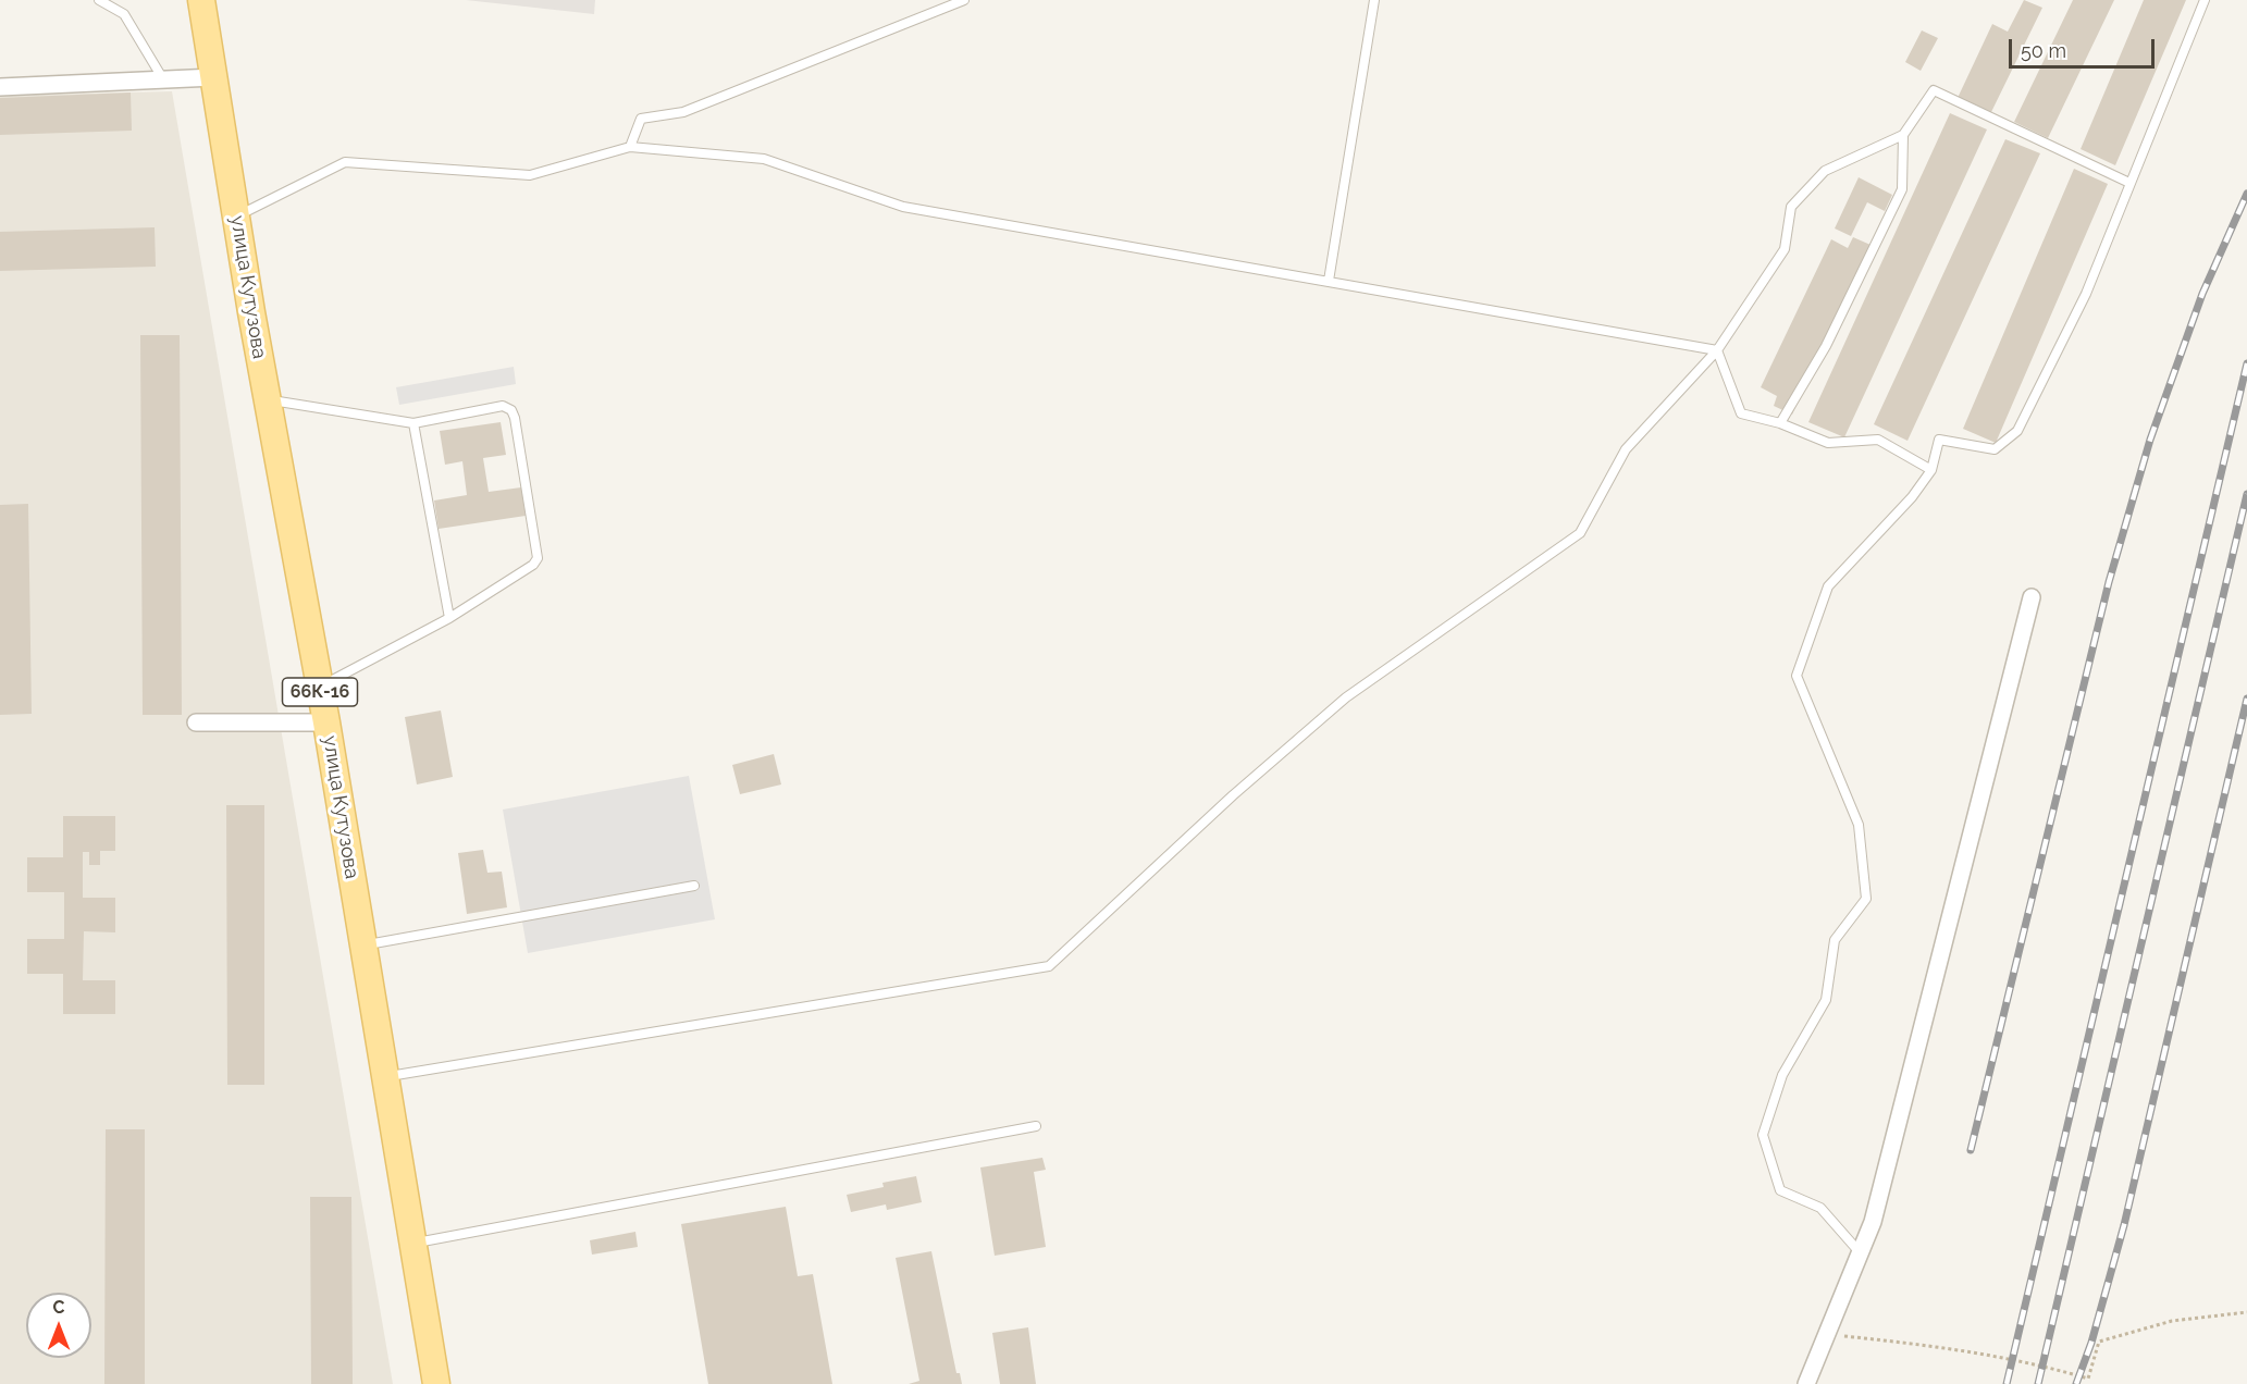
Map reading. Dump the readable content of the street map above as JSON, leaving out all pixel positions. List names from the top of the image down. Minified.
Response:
{"streets":{"main road":["улица Кутузова","66К-16"]},"scale_bar":"50 m","north":"top"}
